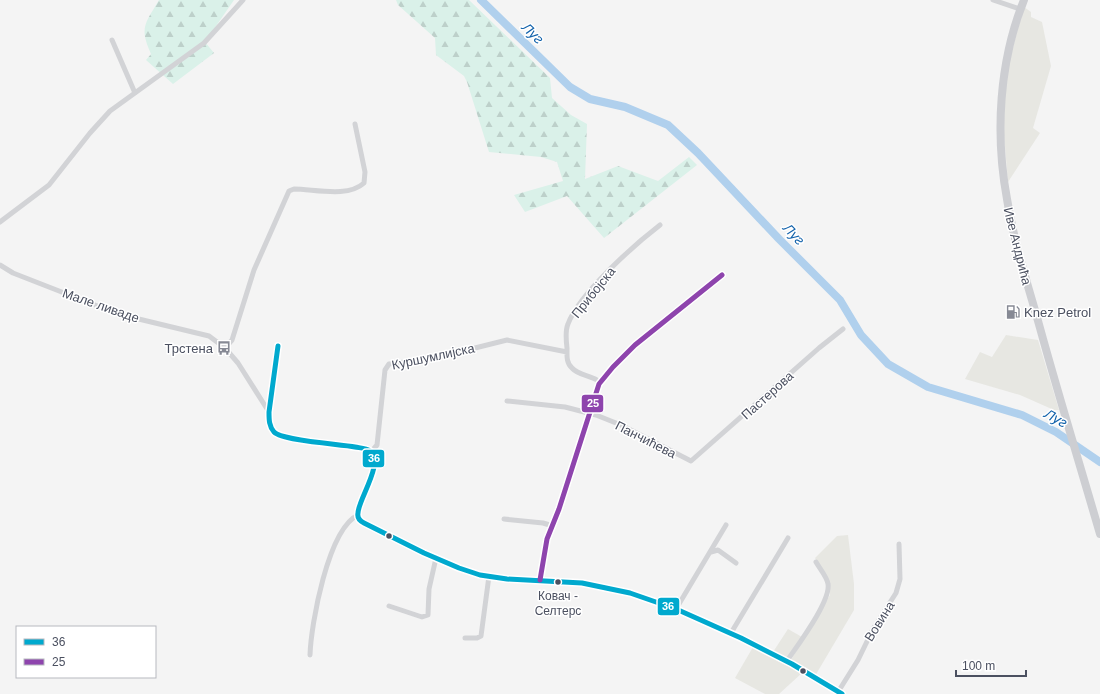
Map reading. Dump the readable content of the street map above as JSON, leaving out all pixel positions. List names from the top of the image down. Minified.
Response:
{"streets":{"main road":["Иве Андрића"],"street":["Прибојска","Мале ливаде","Куршумлијска","Пастерова","Панчићева","Вовина"]},"crossings":[["Прибојска","Куршумлијска"],["Пастерова","Панчићева"]],"water":["Луг"],"places":{"fuel station":["Knez Petrol"],"bus stop":["Трстена"],"other":["Ковач - Селтерс"]},"lines":["transit line 25","transit line 36"],"legend":["36","25"],"scale_bar":"100 m"}
